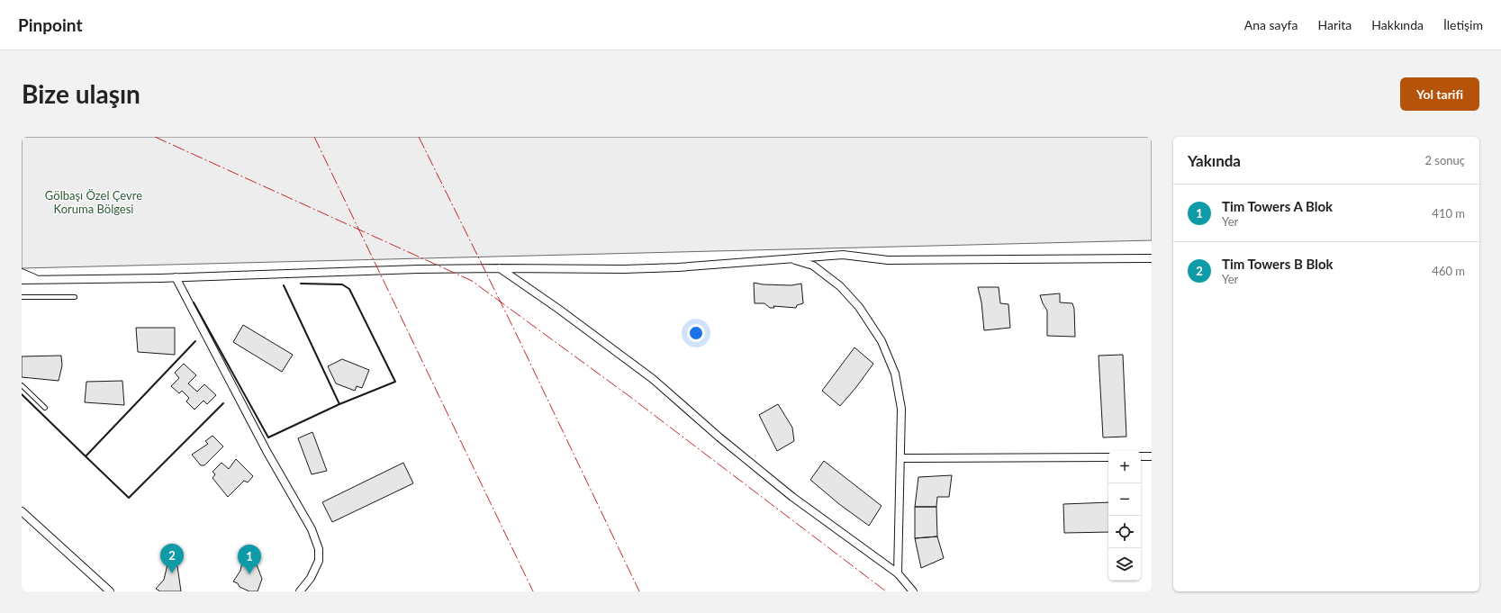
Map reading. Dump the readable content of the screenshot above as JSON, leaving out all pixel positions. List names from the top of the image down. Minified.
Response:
{"parks":["Gölbaşı Özel Çevre Koruma Bölgesi"],"page":{"header":"Pinpoint","nav":["Ana sayfa","Harita","Hakkında","İletişim"],"buttons":"Yol tarifi","title":"Bize ulaşın","heading":["Yakında","2 sonuç"],"list":[{"mark":"1","name":"Tim Towers A Blok","note":"Yer","value":"410 m"},{"mark":"2","name":"Tim Towers B Blok","note":"Yer","value":"460 m"}],"map_buttons":["+","−"],"pins":["2","1"]}}
